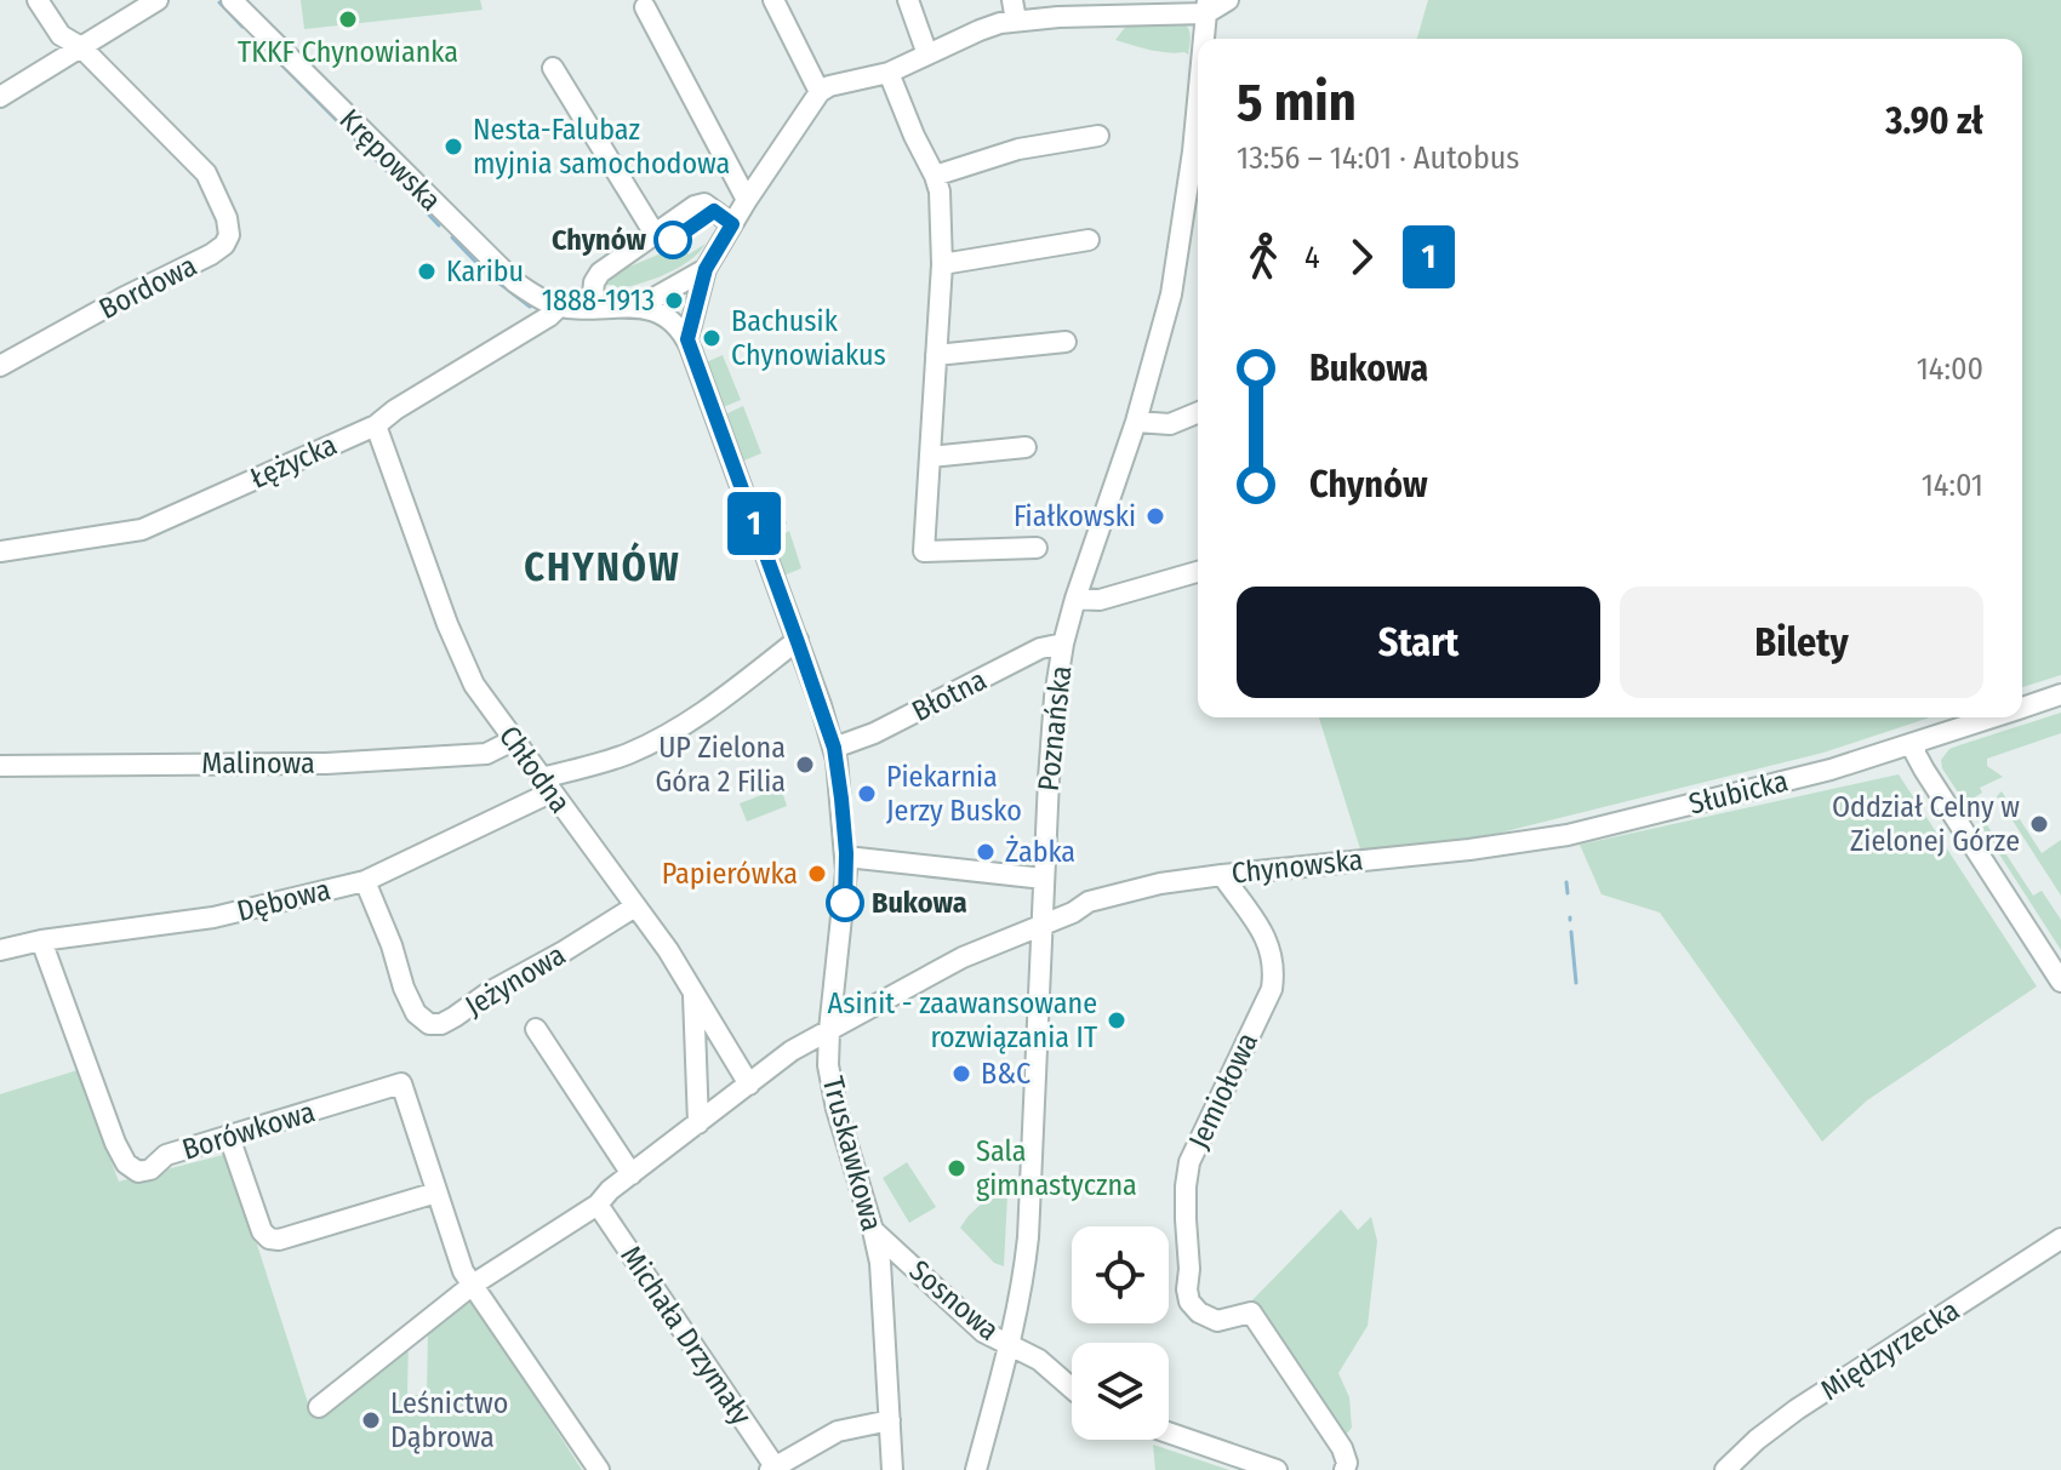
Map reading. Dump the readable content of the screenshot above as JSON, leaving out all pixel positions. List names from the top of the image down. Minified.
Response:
{"streets":{"street":["Krępowska","Bordowa","Łężycka","Błotna","Poznańska","Malinowa","Chłodna","Słubicka","Chynowska","Dębowa","Jeżynowa","Jemiołowa","Borówkowa","Truskawkowa","Sosnowa","Michała Drzymały","Międzyrzecka"]},"crossings":[["Krępowska","Łężycka"],["Łężycka","Chłodna"],["Błotna","Poznańska"],["Błotna","Truskawkowa"],["Poznańska","Chynowska"],["Poznańska","Sosnowa"],["Malinowa","Chłodna"],["Chłodna","Dębowa"],["Chłodna","Jeżynowa"],["Słubicka","Chynowska"],["Chynowska","Jemiołowa"],["Dębowa","Jeżynowa"],["Dębowa","Borówkowa"],["Dębowa","Truskawkowa"],["Truskawkowa","Sosnowa"]],"districts":["CHYNÓW"],"places":["TKKF Chynowianka","Nesta-Falubaz myjnia samochodowa","Chynów","Karibu","1888-1913","Bachusik Chynowiakus","Fiałkowski","UP Zielona Góra 2 Filia","Piekarnia Jerzy Busko","Oddział Celny w Zielonej Górze","Żabka","Papierówka","Bukowa","Asinit - zaawansowane rozwiązania IT","B&C","Sala gimnastyczna","Leśnictwo Dąbrowa"],"lines":["bus line 1"],"page":{"on_map":"1","heading":["5 min","13:56 – 14:01 · Autobus","3.90 zł"],"legs":["4","1"],"list":[{"name":"Bukowa","value":"14:00"},{"name":"Chynów","value":"14:01"}],"buttons":["Start","Bilety"]}}
